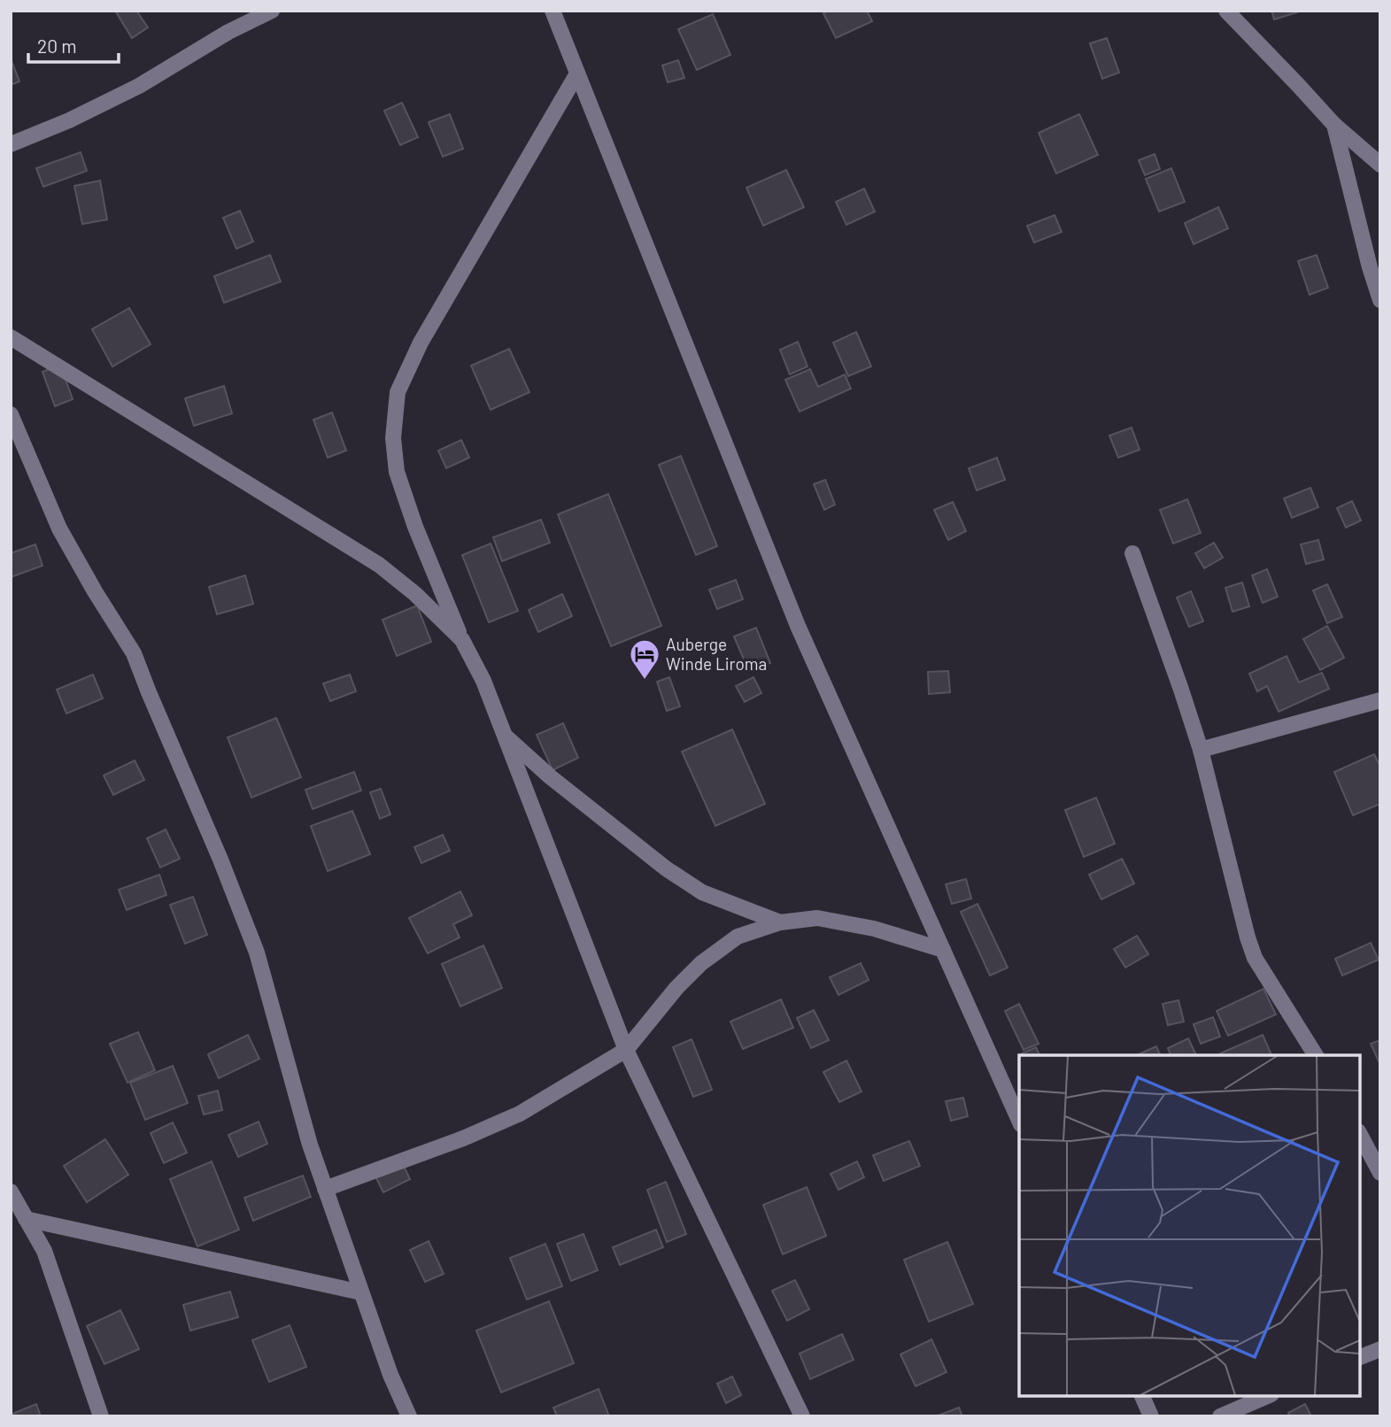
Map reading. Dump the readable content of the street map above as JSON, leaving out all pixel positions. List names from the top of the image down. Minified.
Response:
{"places":{"hotel":["Auberge Winde Liroma"]},"scale_bar":"20 m"}
